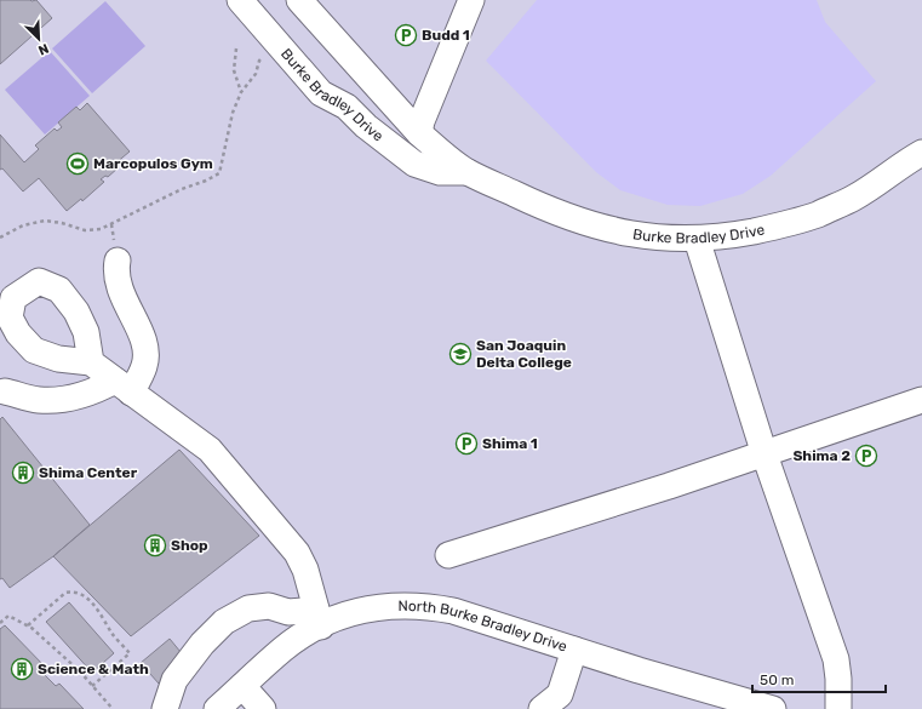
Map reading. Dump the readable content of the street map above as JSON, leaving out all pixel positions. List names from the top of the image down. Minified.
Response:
{"streets":{"street":["Burke Bradley Drive","North Burke Bradley Drive"]},"places":{"parking":["Budd 1","Shima 1","Shima 2"],"sports":["Marcopulos Gym"],"school or university":["San Joaquin Delta College"],"building":["Shima Center","Shop","Science & Math"]},"scale_bar":"50 m","north":"bottom right"}
